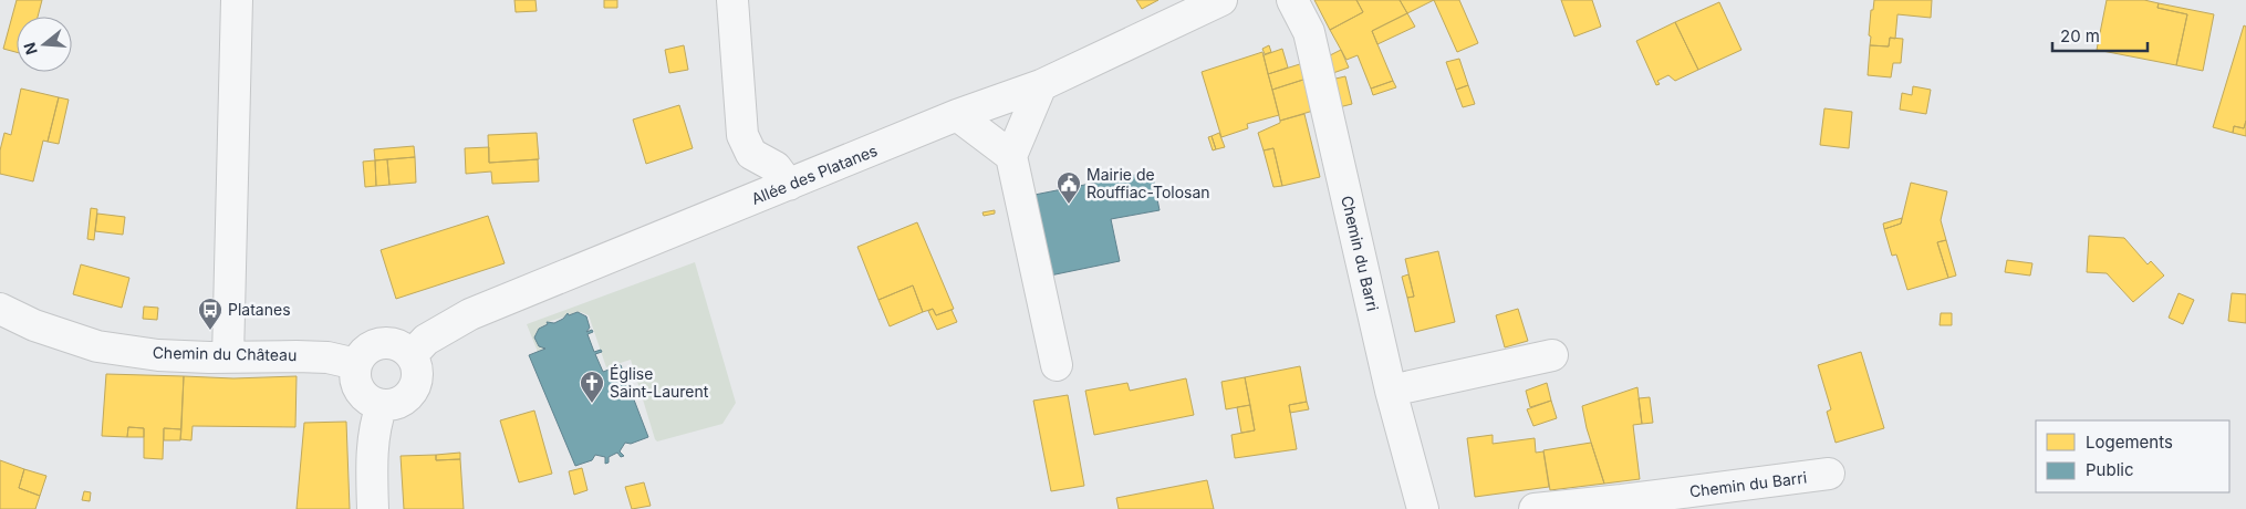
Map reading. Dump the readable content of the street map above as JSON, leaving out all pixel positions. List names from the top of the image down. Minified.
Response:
{"streets":{"street":["Allée des Platanes","Chemin du Barri","Chemin du Château"]},"crossings":[["Allée des Platanes","Chemin du Château"]],"places":{"public building":["Mairie de Rouffiac-Tolosan"],"bus stop":["Platanes"],"church":["Église Saint-Laurent"]},"legend":["Logements","Public"],"scale_bar":"20 m","north":"left"}
